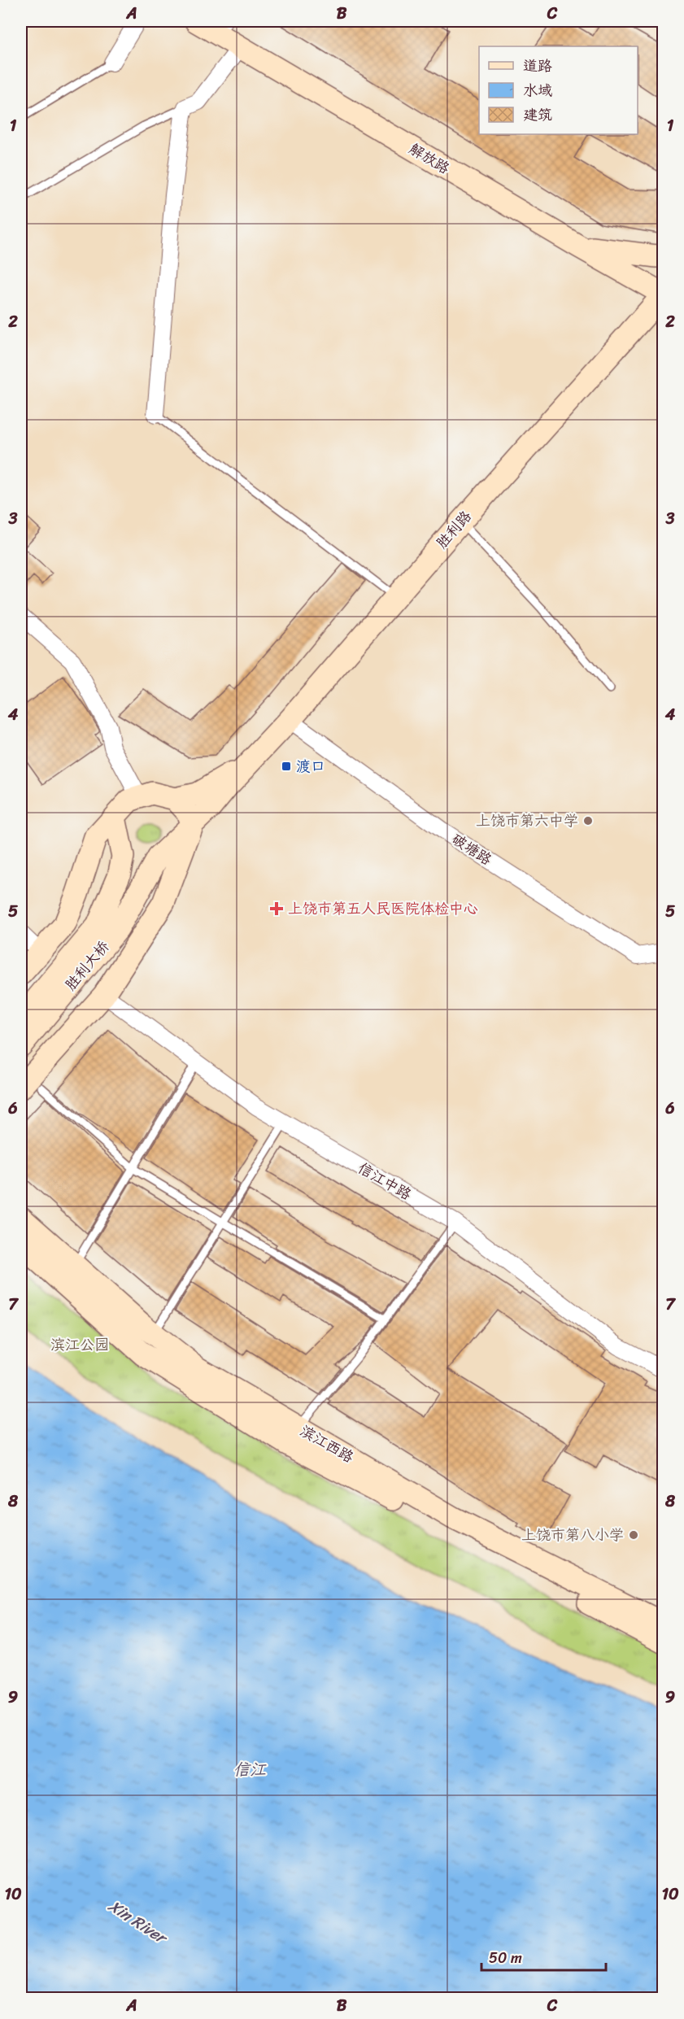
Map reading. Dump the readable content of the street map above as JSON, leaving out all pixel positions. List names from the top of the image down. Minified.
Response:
{"streets":{"main road":["解放路","胜利路","胜利大桥","滨江西路"],"street":["破塘路","信江中路"]},"crossings":[["解放路","胜利路"],["胜利路","破塘路"],["胜利路","胜利大桥"]],"water":["信江","Xin River"],"parks":["滨江公园"],"places":{"transit":["渡口"],"other":["上饶市第六中学","上饶市第八小学"],"health":["上饶市第五人民医院体检中心"]},"legend":["道路","水域","建筑"],"scale_bar":"50 m","grid":{"columns":["A","B","C"],"rows":["1","2","3","4","5","6","7","8","9","10"]}}
